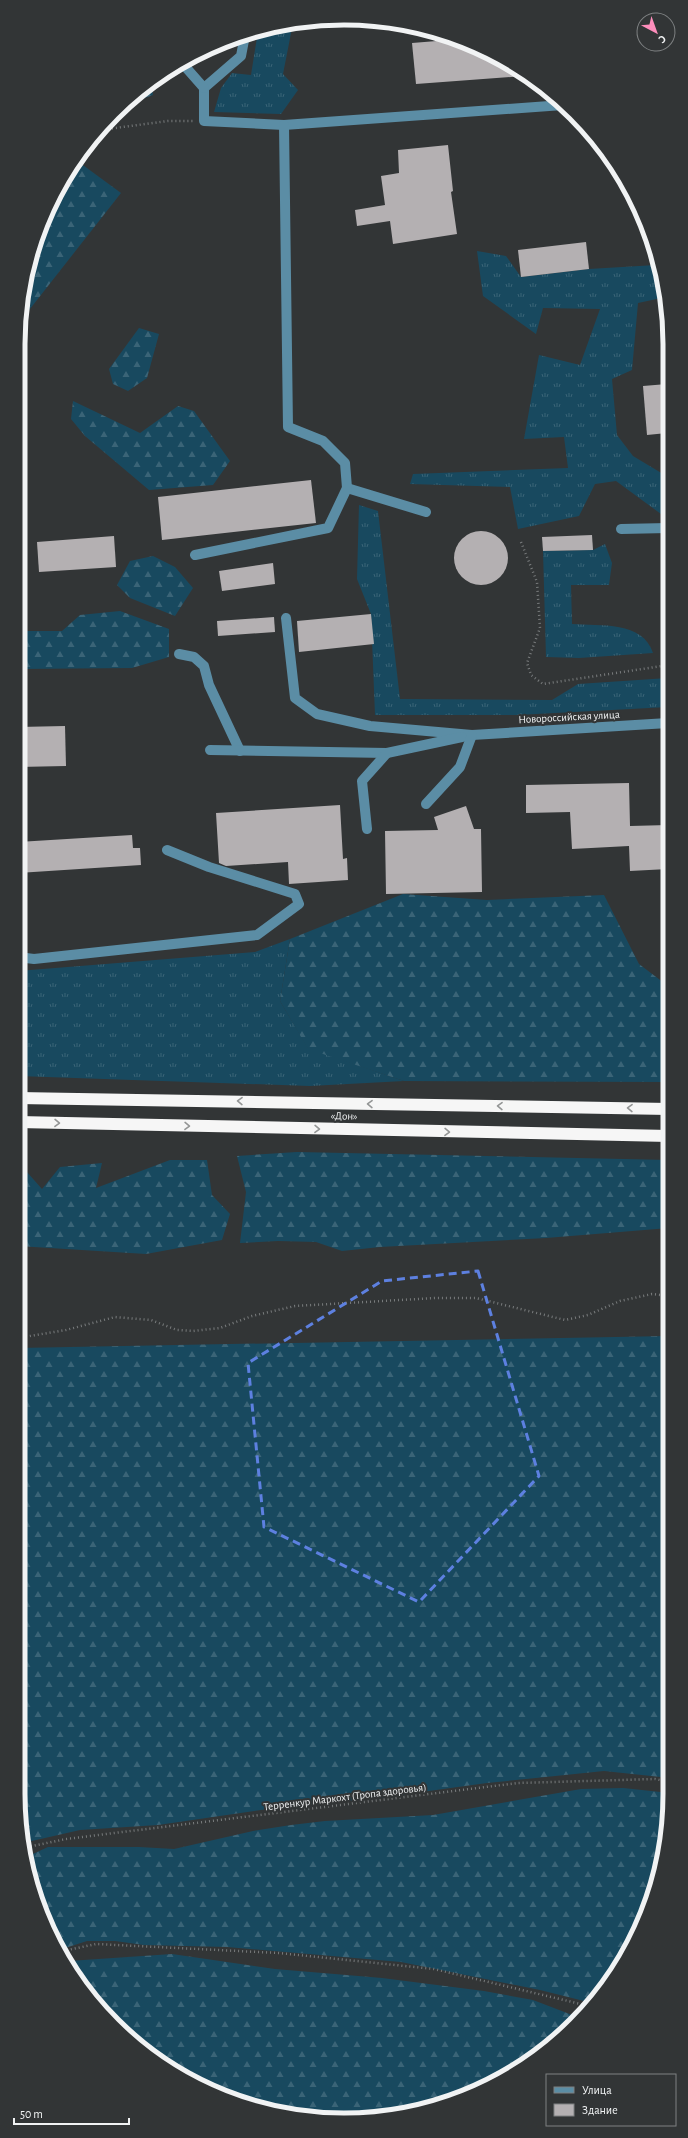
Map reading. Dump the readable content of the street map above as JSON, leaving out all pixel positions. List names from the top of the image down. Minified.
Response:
{"streets":{"highway":["«Дон»"],"street":["Новороссийская улица"],"path":["Терренкур Маркохт (Тропа здоровья)"]},"legend":["Улица","Здание"],"scale_bar":"50 m","north":"bottom right"}
